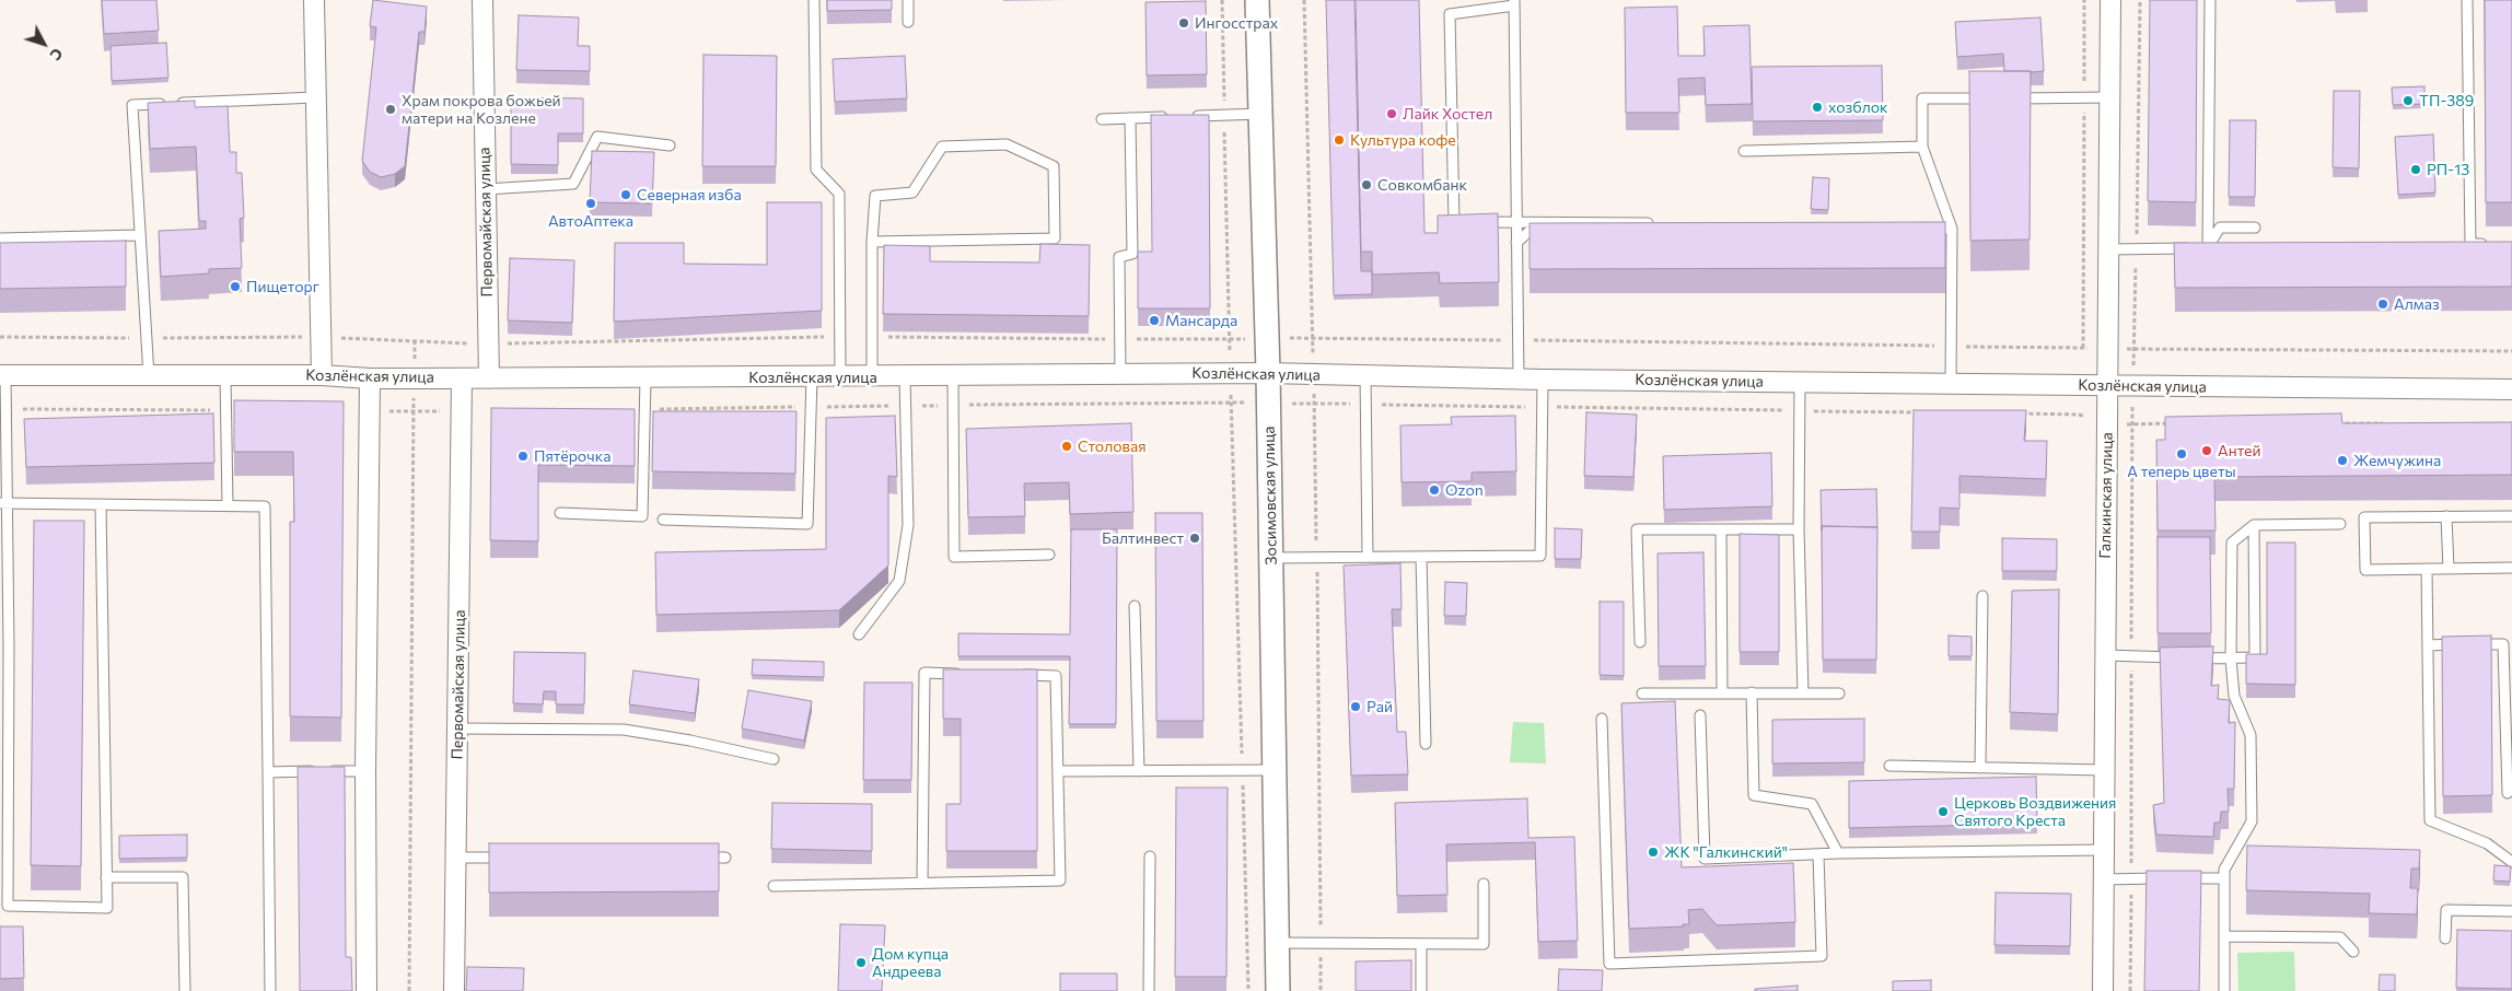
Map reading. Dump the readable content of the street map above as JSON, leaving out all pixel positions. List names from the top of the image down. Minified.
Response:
{"streets":{"street":["Первомайская улица","Козлёнская улица","Зосимовская улица","Галкинская улица"]},"crossings":[["Первомайская улица","Козлёнская улица"],["Козлёнская улица","Зосимовская улица"],["Козлёнская улица","Галкинская улица"]],"places":["Ингосстрах","ТП-389","хозблок","Храм покрова божьей матери на Козлене","Лайк Хостел","Культура кофе","РП-13","Совкомбанк","Северная изба","АвтоАптека","Пищеторг","Алмаз","Мансарда","Столовая","Антей","А теперь цветы","Пятёрочка","Жемчужина","Ozon","Балтинвест","Рай","Церковь Воздвижения Святого Креста","ЖК \"Галкинский\"","Дом купца Андреева"],"north":"bottom right"}
